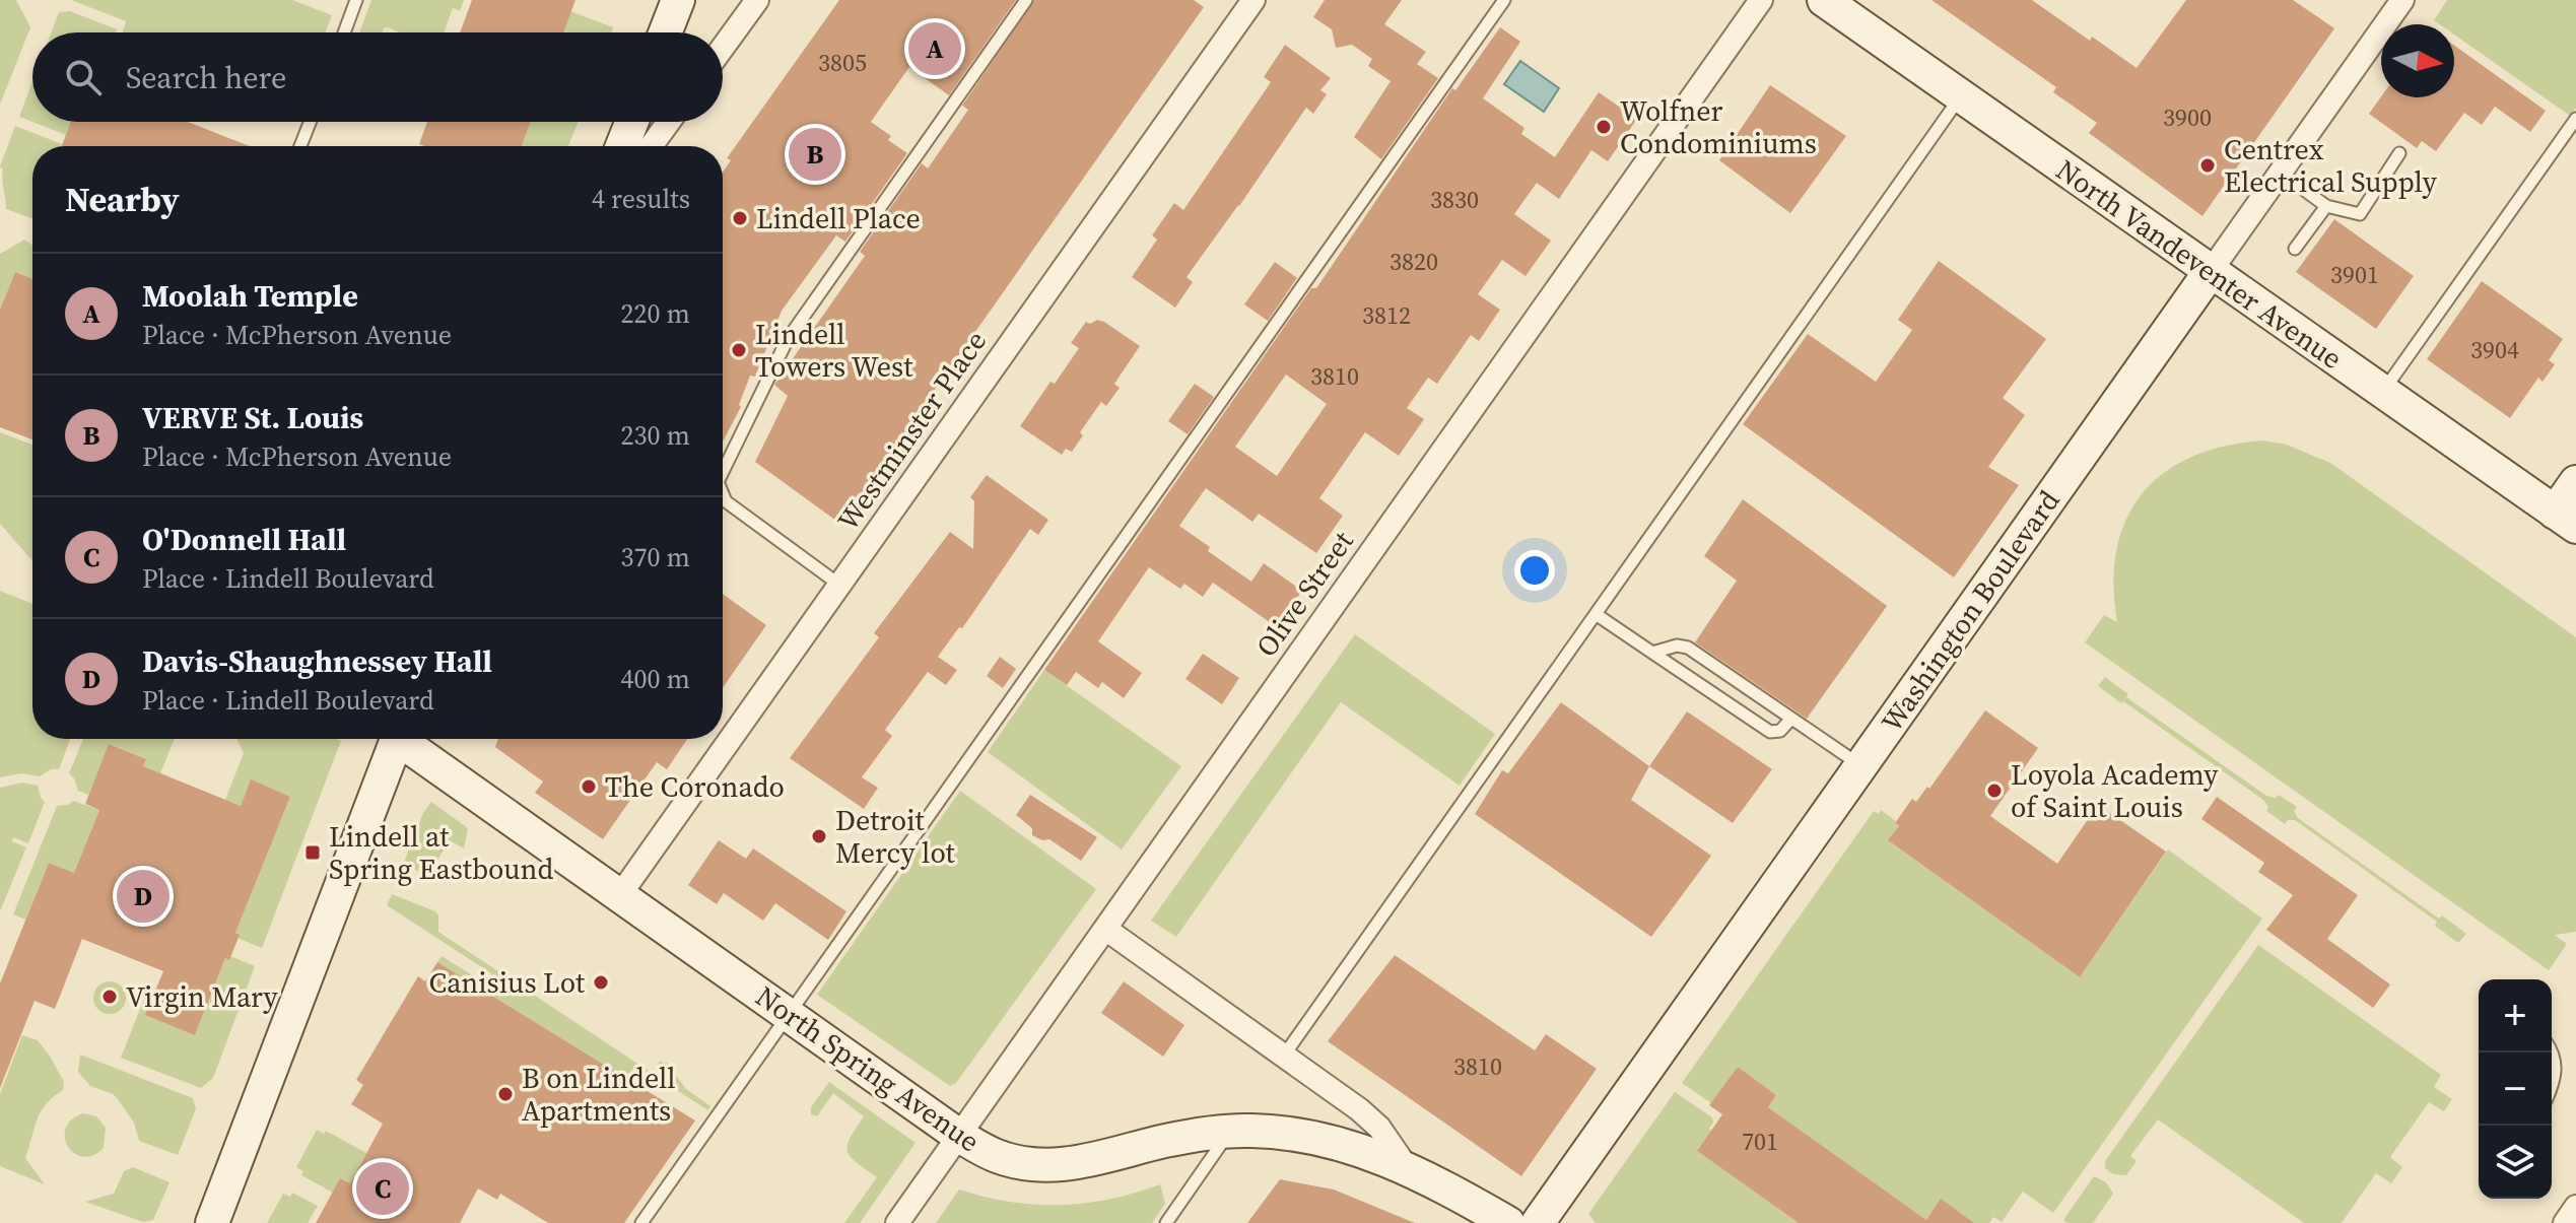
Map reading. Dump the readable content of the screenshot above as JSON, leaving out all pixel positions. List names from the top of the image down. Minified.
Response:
{"streets":{"main road":["North Vandeventer Avenue","Washington Boulevard","North Spring Avenue"],"street":["Westminster Place","Olive Street"]},"crossings":[["North Vandeventer Avenue","Washington Boulevard"],["Westminster Place","North Spring Avenue"],["Olive Street","North Spring Avenue"]],"places":{"other":["Wolfner Condominiums","Centrex Electrical Supply","Lindell Place","Lindell Towers West","The Coronado","Loyola Academy of Saint Louis","Detroit Mercy lot","Canisius Lot","Virgin Mary","B on Lindell Apartments"],"transit":["Lindell at Spring Eastbound"]},"house_numbers":["3805","3900","3830","3820","3901","3812","3904","3810","3810","701"],"north":"right","page":{"pins":["A","B","D","C"],"search":"Search here","heading":["Nearby","4 results"],"list":[{"mark":"A","name":"Moolah Temple","note":"Place · McPherson Avenue","value":"220 m"},{"mark":"B","name":"VERVE St. Louis","note":"Place · McPherson Avenue","value":"230 m"},{"mark":"C","name":"O'Donnell Hall","note":"Place · Lindell Boulevard","value":"370 m"},{"mark":"D","name":"Davis-Shaughnessey Hall","note":"Place · Lindell Boulevard","value":"400 m"}],"map_buttons":["+","−"]}}
